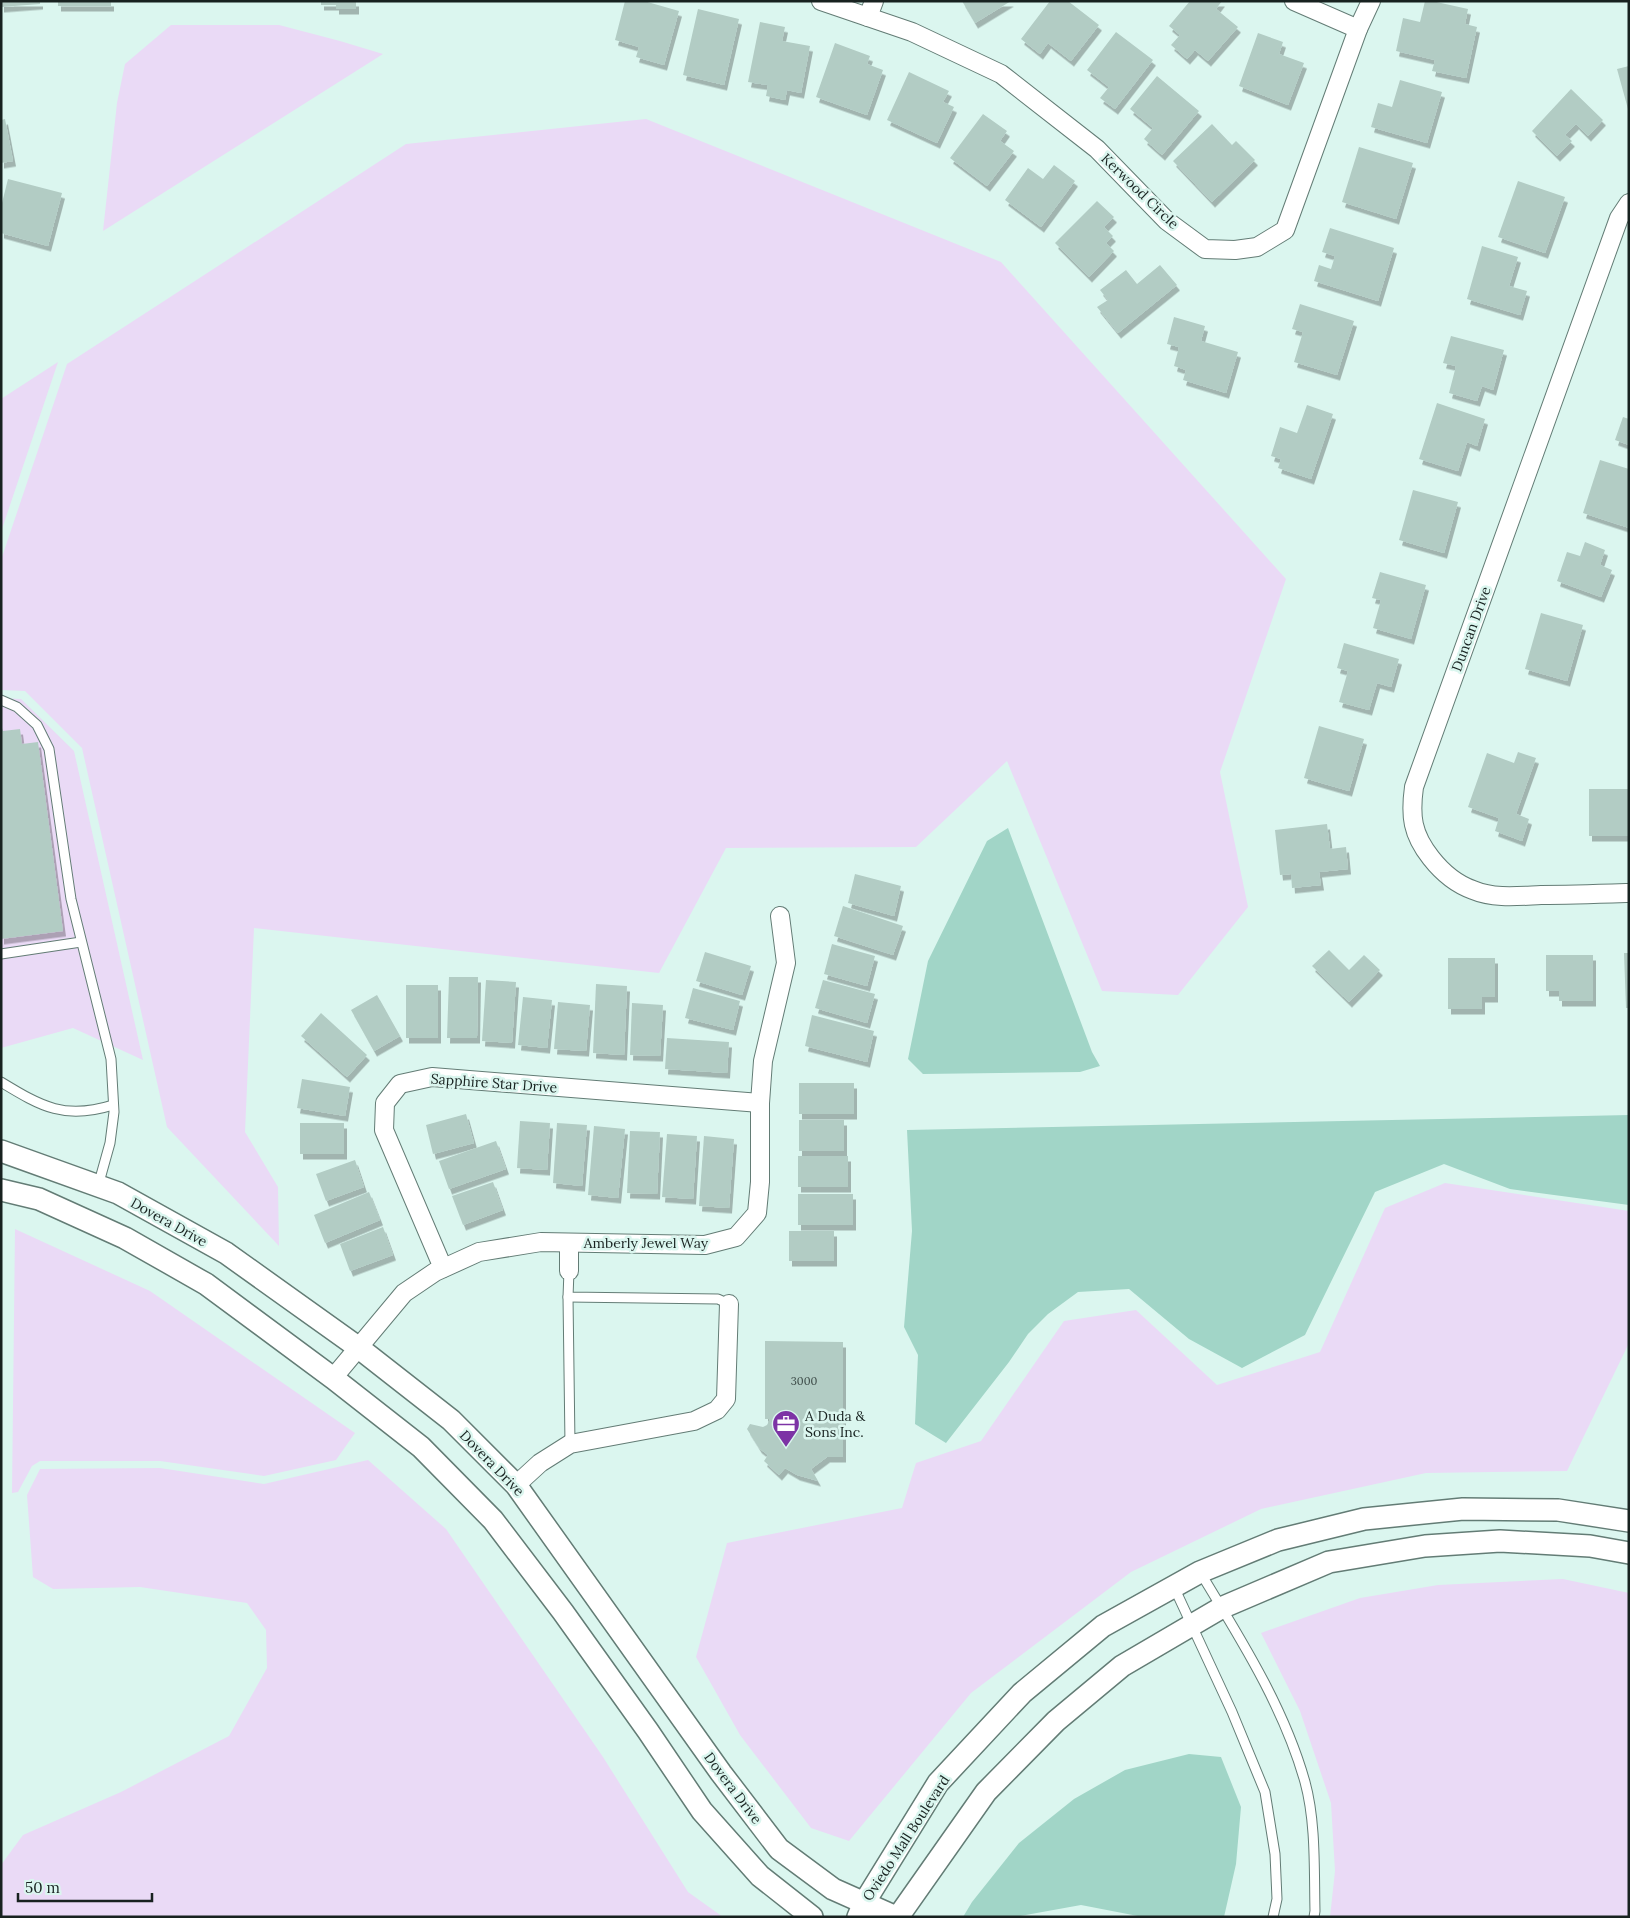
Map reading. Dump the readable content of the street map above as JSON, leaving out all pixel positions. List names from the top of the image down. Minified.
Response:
{"streets":{"street":["Kerwood Circle","Duncan Drive","Sapphire Star Drive","Dovera Drive","Amberly Jewel Way","Oviedo Mall Boulevard"]},"crossings":[["Sapphire Star Drive","Amberly Jewel Way"],["Dovera Drive","Amberly Jewel Way"],["Dovera Drive","Oviedo Mall Boulevard"]],"places":{"office":["A Duda & Sons Inc."]},"house_numbers":["3000"],"scale_bar":"50 m"}
